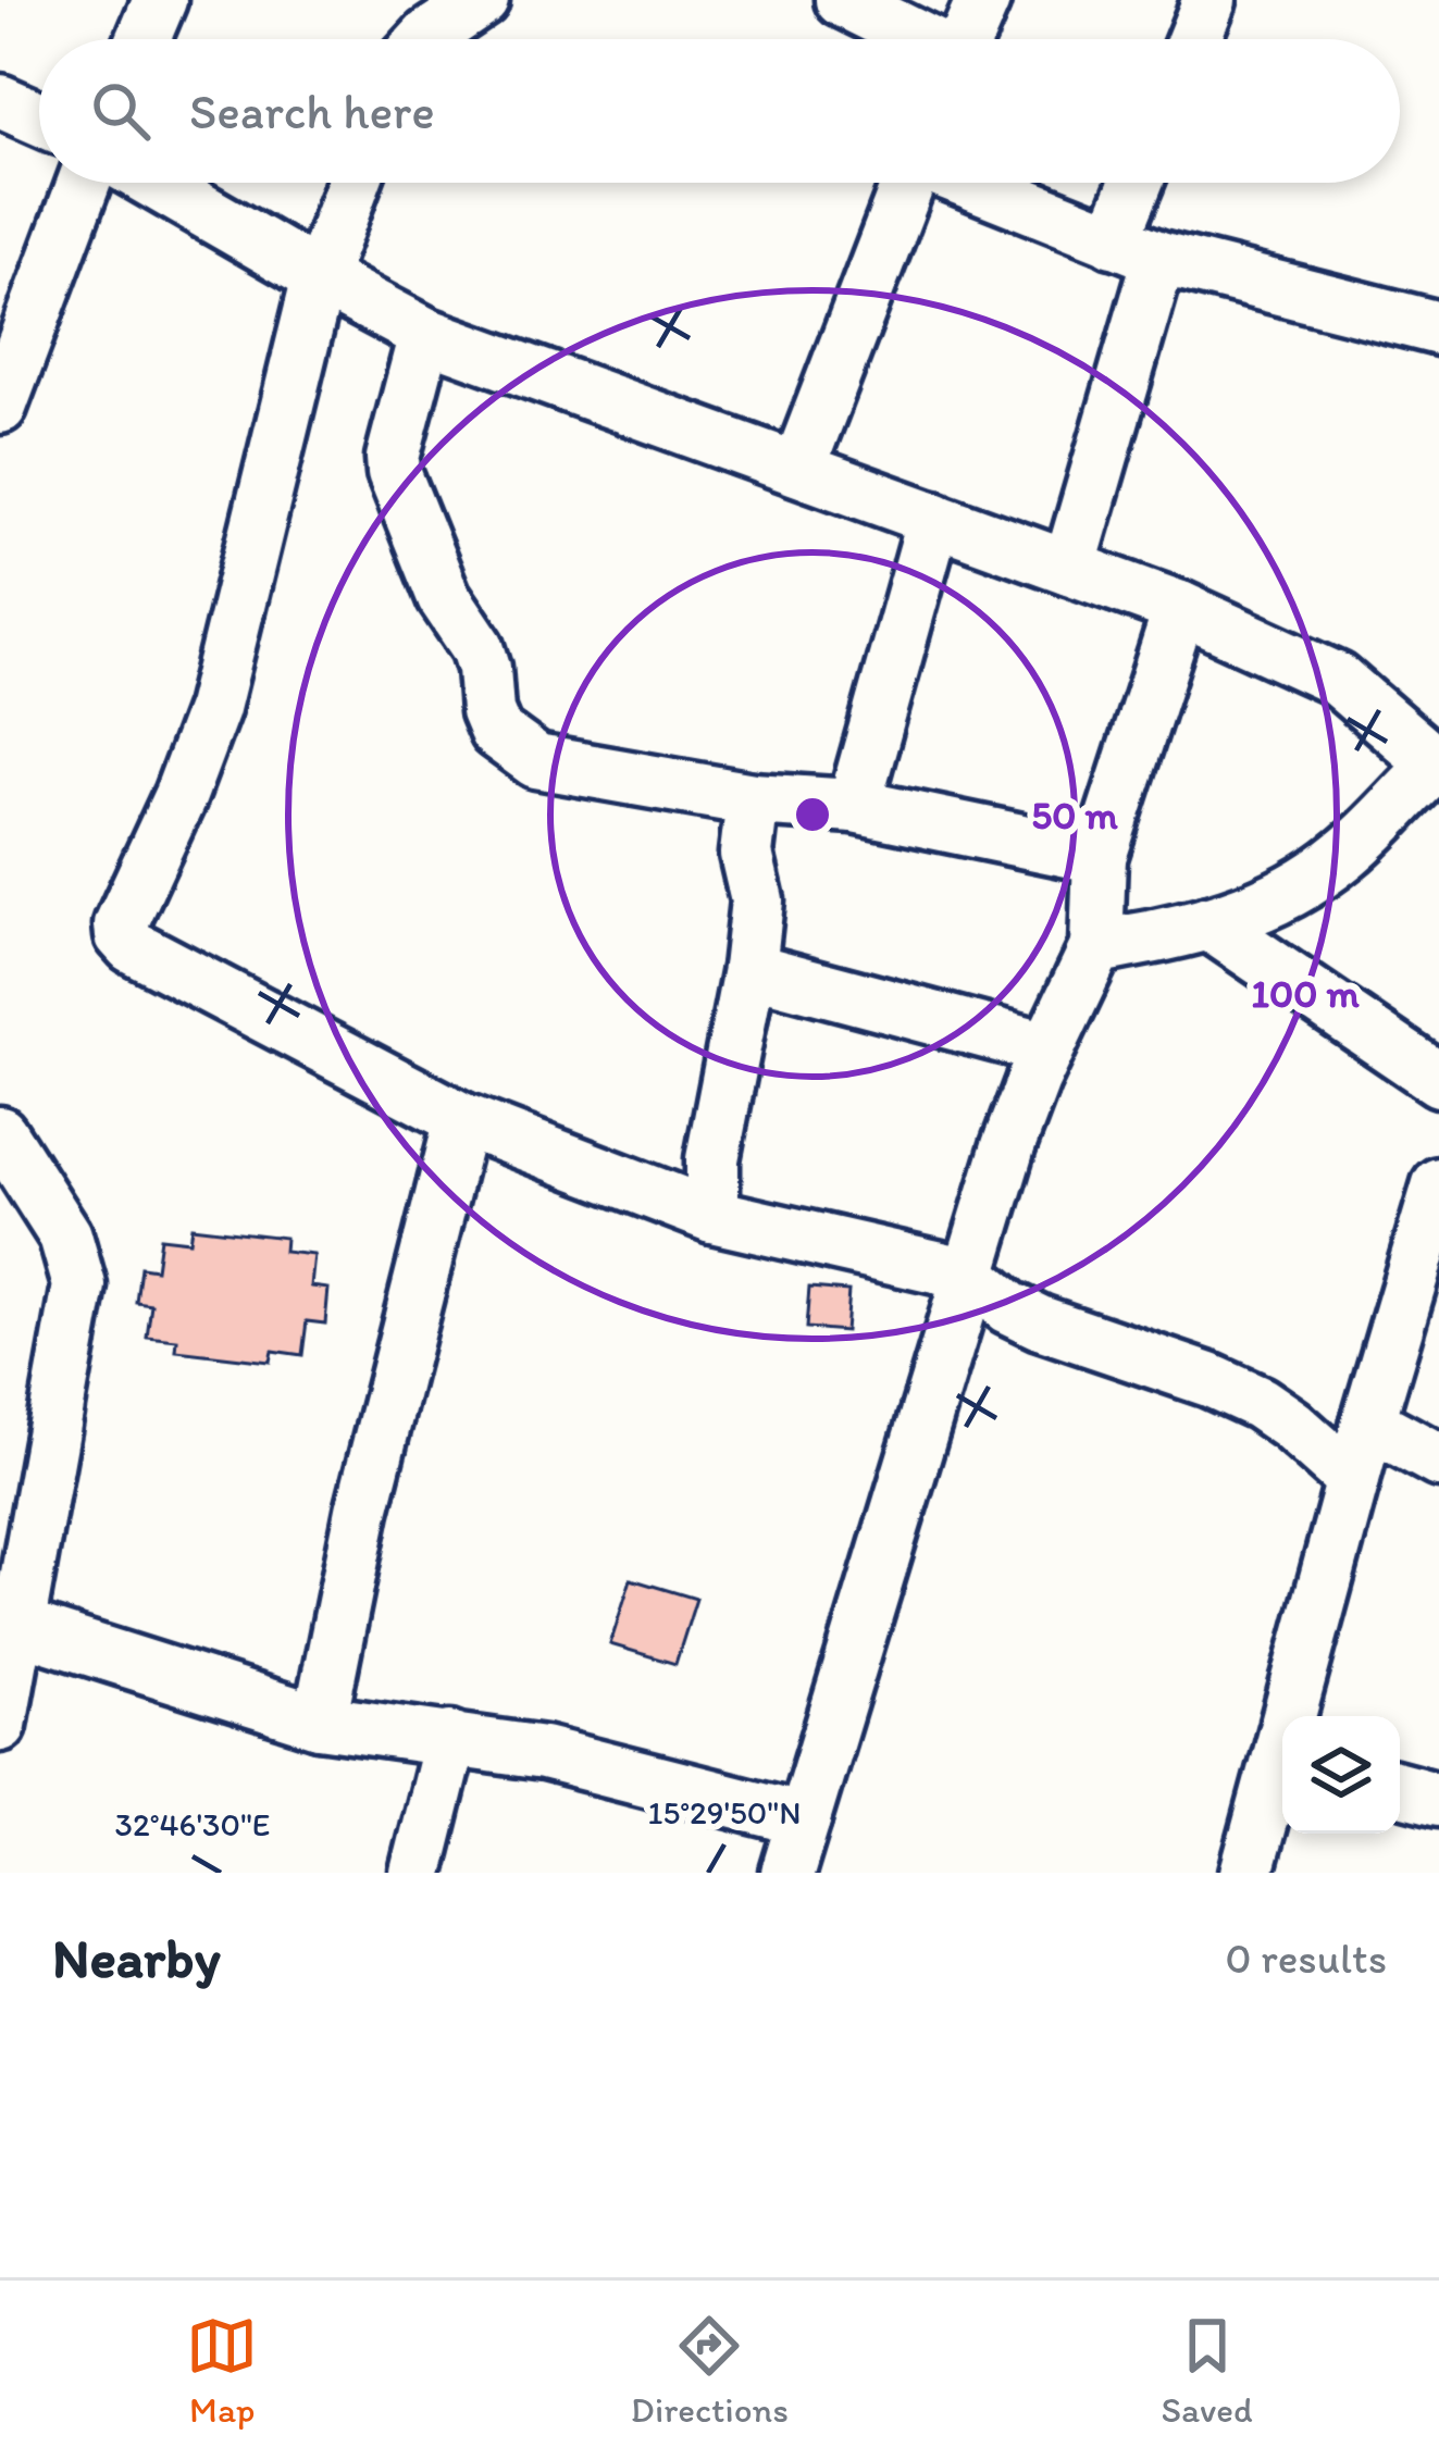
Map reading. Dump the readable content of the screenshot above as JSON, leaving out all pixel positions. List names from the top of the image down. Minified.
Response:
{"page":{"search":"Search here","heading":["Nearby","0 results"],"nav":["Map","Directions","Saved"]},"coordinates":["15°29'50\"N","32°46'30\"E"],"rings":["50 m","100 m"]}
